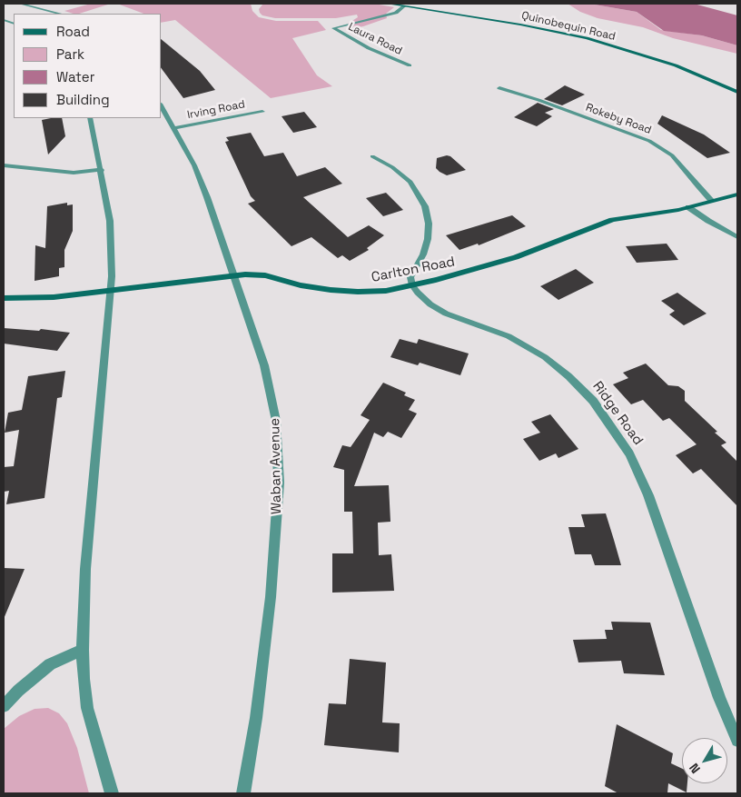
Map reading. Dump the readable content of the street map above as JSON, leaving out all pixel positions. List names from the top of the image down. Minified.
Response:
{"streets":{"street":["Quinobequin Road","Laura Road","Irving Road","Rokeby Road","Carlton Road","Ridge Road","Waban Avenue"]},"crossings":[["Quinobequin Road","Laura Road"],["Irving Road","Waban Avenue"],["Rokeby Road","Carlton Road"],["Carlton Road","Ridge Road"],["Carlton Road","Waban Avenue"]],"legend":["Road","Park","Water","Building"],"north":"bottom left"}
